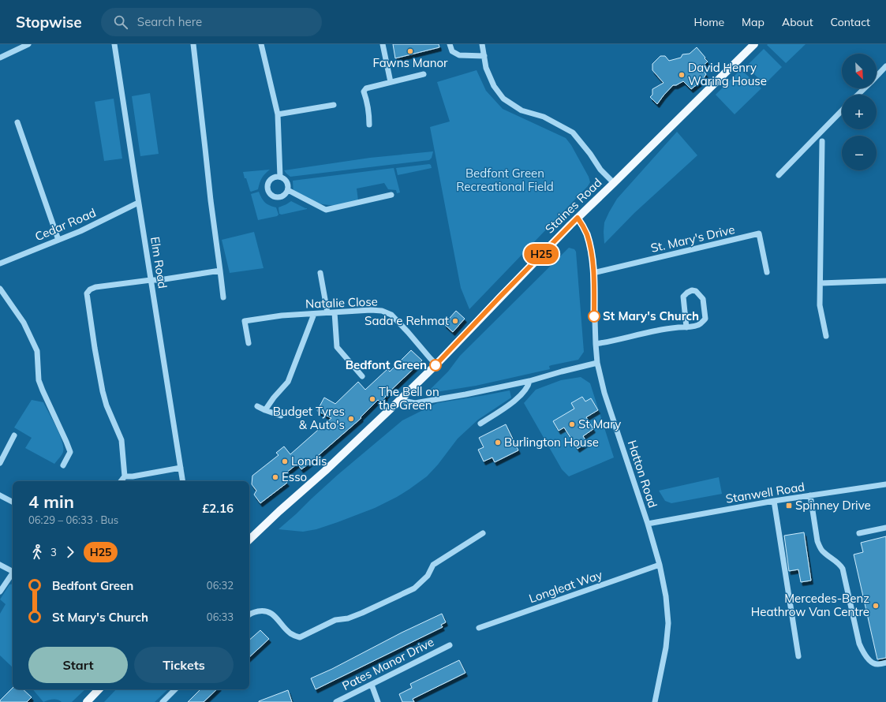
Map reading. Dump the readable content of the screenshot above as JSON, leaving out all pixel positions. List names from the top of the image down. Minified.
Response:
{"streets":{"main road":["Staines Road"],"street":["Cedar Road","St. Mary's Drive","Elm Road","Natalie Close","Hatton Road","Stanwell Road","Longleat Way","Pates Manor Drive"]},"crossings":[["Staines Road","Natalie Close"],["Staines Road","Hatton Road"],["Cedar Road","Elm Road"],["St. Mary's Drive","Hatton Road"],["Hatton Road","Stanwell Road"],["Hatton Road","Longleat Way"]],"parks":["Bedfont Green Recreational Field"],"places":{"other":["Fawns Manor","David Henry Waring House","St Mary's Church","Sada e Rehmat","Bedfont Green","The Bell on the Green","Budget Tyres & Auto's","St Mary","Burlington House","Londis","Esso","Mercedes-Benz Heathrow Van Centre"],"transit":["Spinney Drive"]},"lines":["bus line H25"],"north":"bottom right","page":{"header":"Stopwise","search":"Search here","nav":["Home","Map","About","Contact"],"on_map":"H25","map_buttons":["+","−"],"heading":["4 min","06:29 – 06:33 · Bus","£2.16"],"legs":["3","H25"],"list":[{"name":"Bedfont Green","value":"06:32"},{"name":"St Mary's Church","value":"06:33"}],"buttons":["Start","Tickets"]}}
